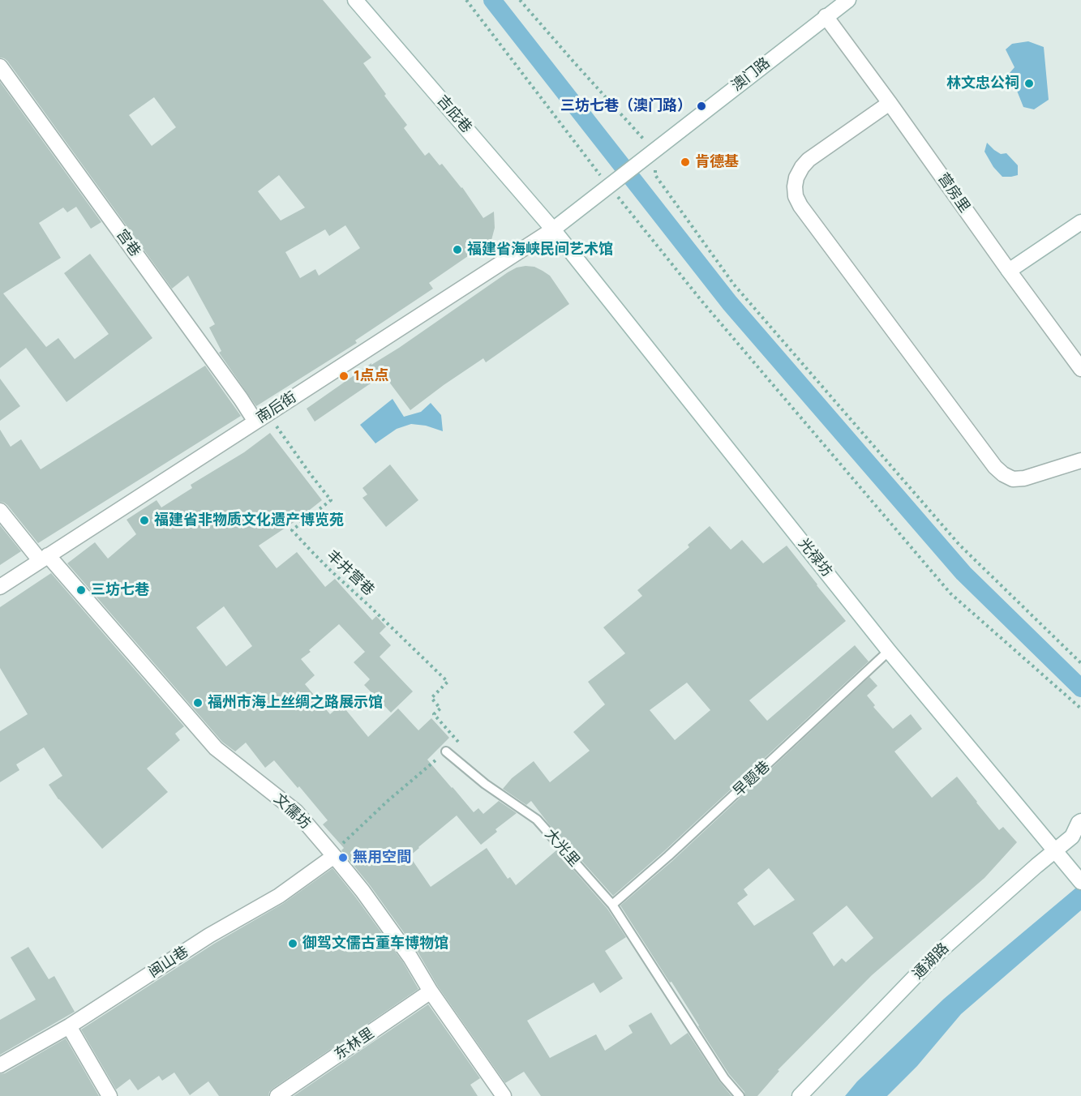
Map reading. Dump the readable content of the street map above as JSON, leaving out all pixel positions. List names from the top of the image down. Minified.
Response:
{"streets":{"street":["澳门路","吉庇巷","营房里","宫巷","南后街","光禄坊","文儒坊","通湖路","闽山巷","东林里"],"lane":["早题巷","大光里"],"path":["丰井营巷"]},"crossings":[["澳门路","营房里"],["吉庇巷","南后街"],["吉庇巷","光禄坊"],["宫巷","南后街"],["宫巷","丰井营巷"],["南后街","光禄坊"],["南后街","丰井营巷"],["南后街","文儒坊"],["光禄坊","早题巷"],["光禄坊","通湖路"],["早题巷","大光里"],["文儒坊","闽山巷"],["文儒坊","东林里"]],"places":["林文忠公祠","三坊七巷（澳门路）","肯德基","福建省海峡民间艺术馆","1点点","福建省非物质文化遗产博览苑","三坊七巷","福州市海上丝绸之路展示馆","無用空間","御驾文儒古董车博物馆"]}
